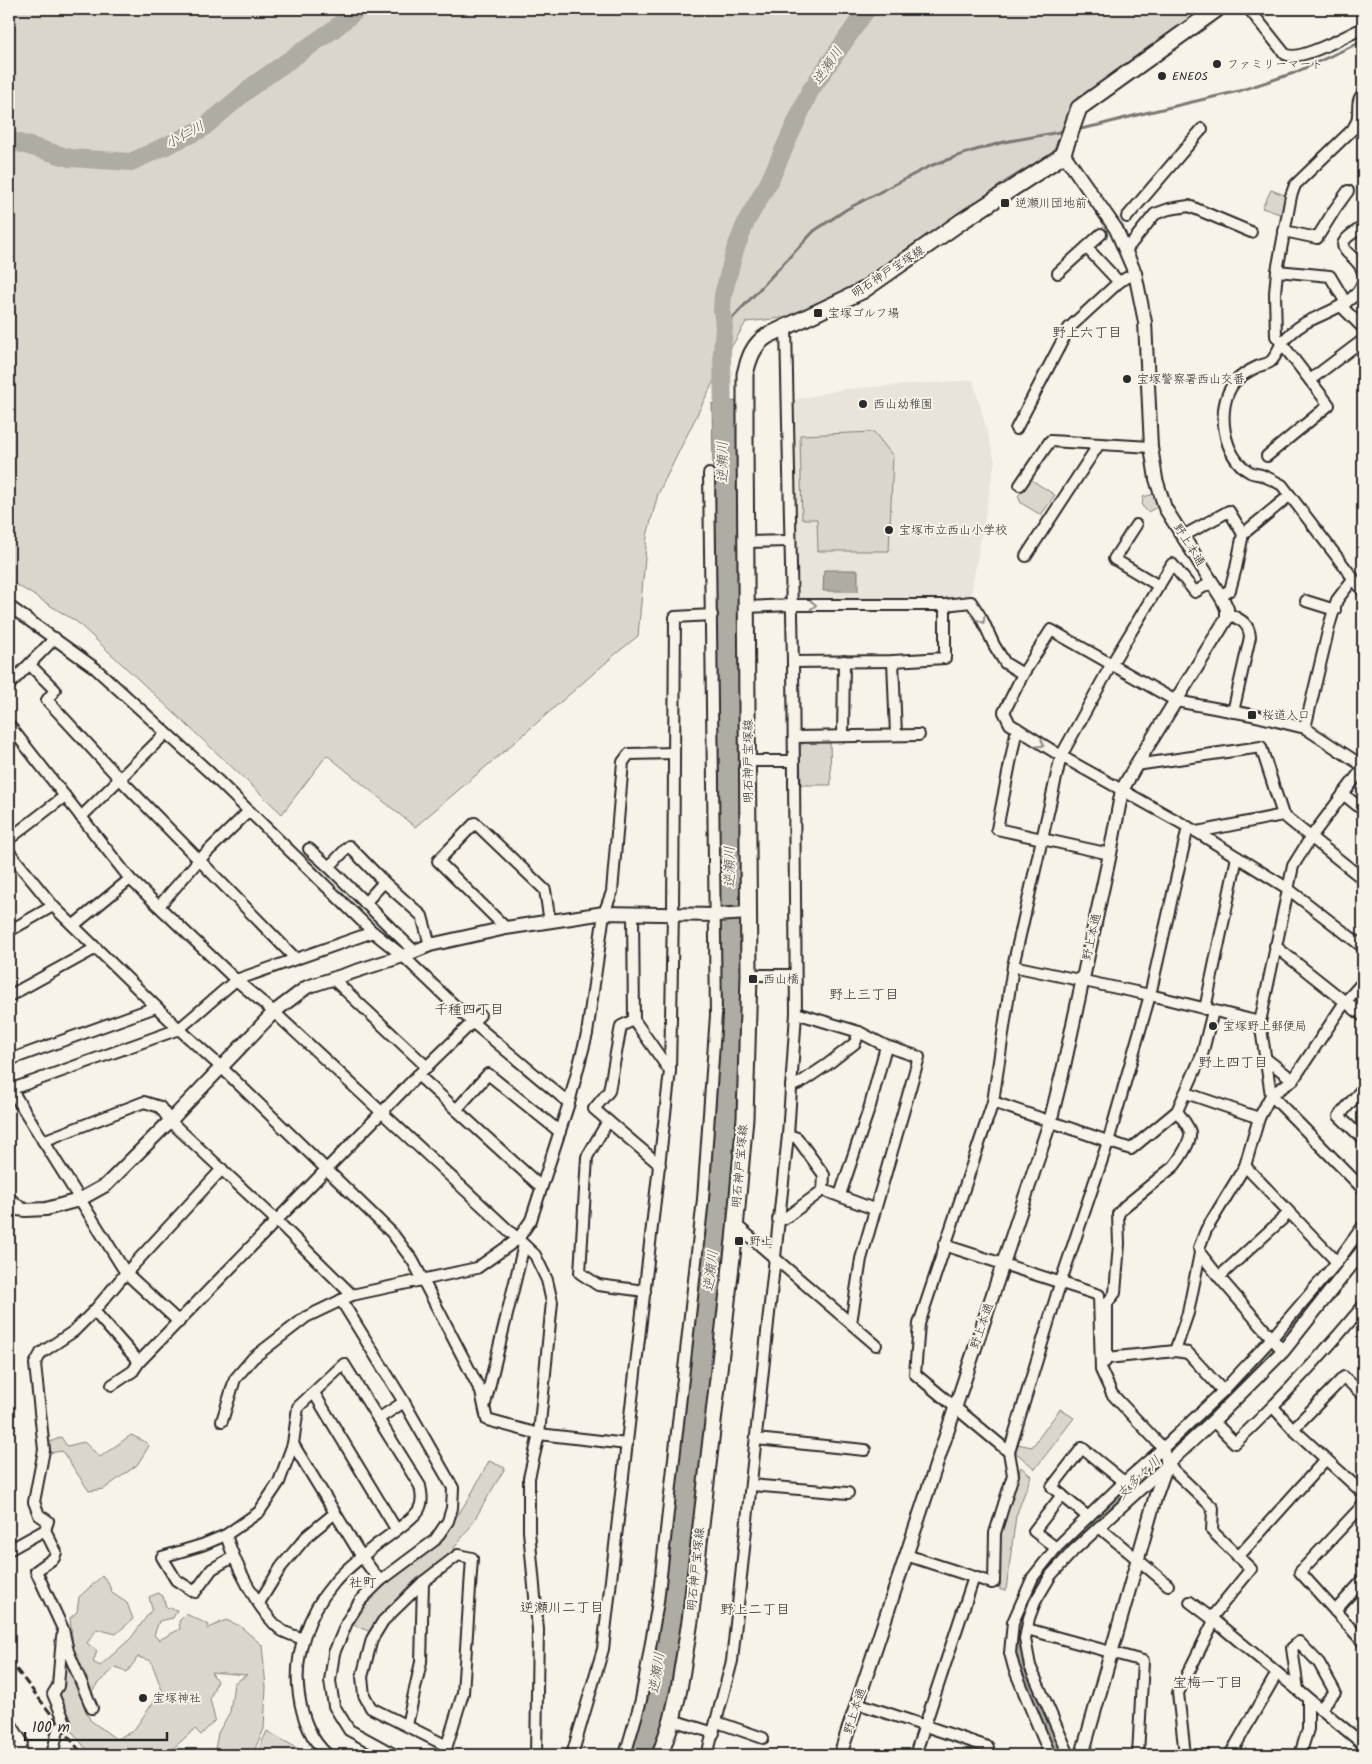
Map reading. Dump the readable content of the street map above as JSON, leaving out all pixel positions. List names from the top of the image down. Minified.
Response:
{"streets":{"main road":["明石神戸宝塚線"],"street":["野上本通"]},"crossings":[["明石神戸宝塚線","野上本通"]],"districts":["野上六丁目","野上三丁目","千種四丁目","野上四丁目","社町","逆瀬川二丁目","野上二丁目","宝梅一丁目"],"water":["逆瀬川","小仁川","支多々川"],"places":{"other":["ファミリーマート","ENEOS","宝塚警察署西山交番","西山幼稚園","宝塚市立西山小学校","宝塚野上郵便局","宝塚神社"],"transit":["逆瀬川団地前","宝塚ゴルフ場","桜道入口","西山橋","野上"]},"scale_bar":"100 m"}
